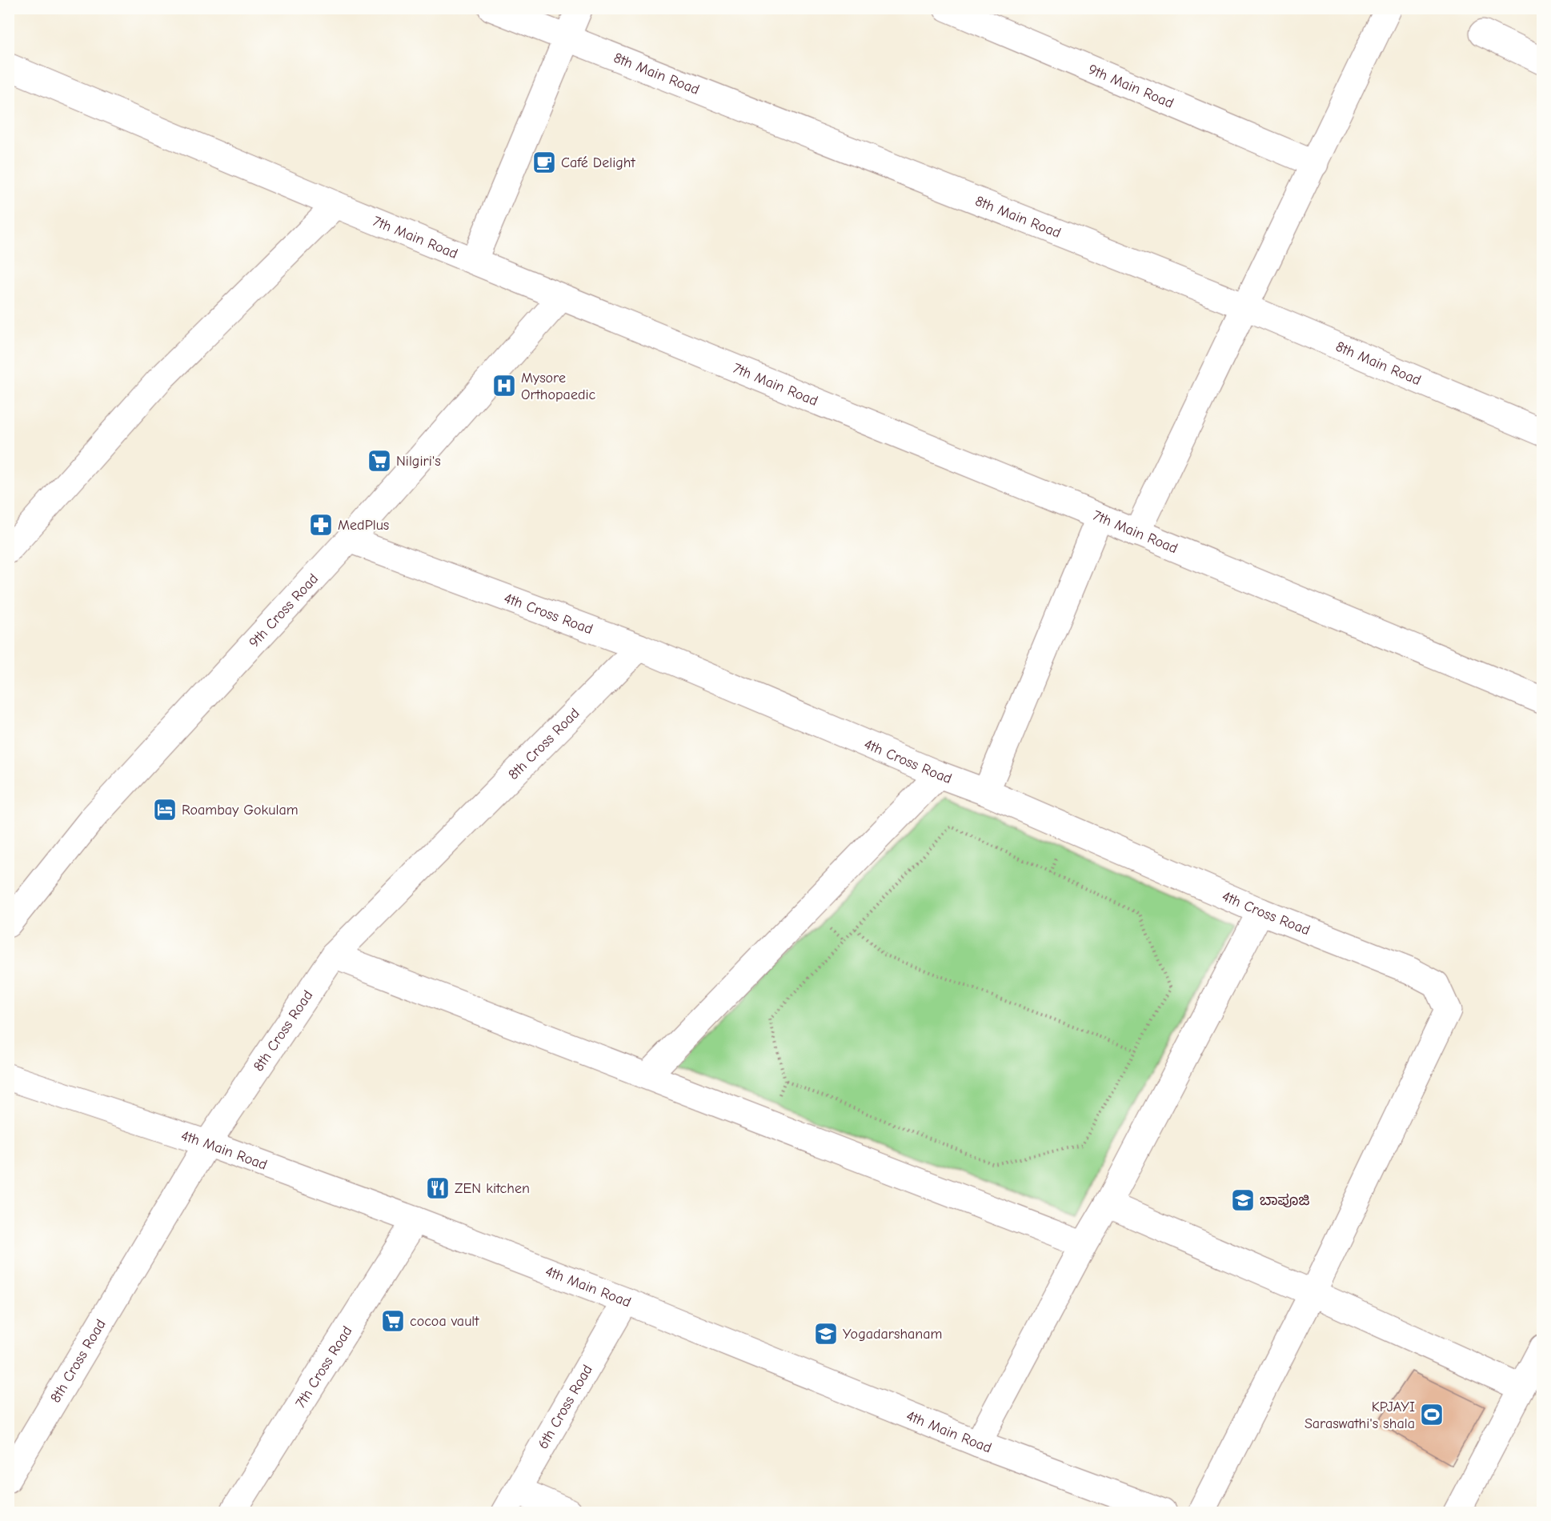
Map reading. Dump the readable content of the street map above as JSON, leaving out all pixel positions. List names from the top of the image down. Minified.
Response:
{"streets":{"street":["8th Main Road","9th Main Road","7th Main Road","9th Cross Road","4th Cross Road","8th Cross Road","4th Main Road","7th Cross Road","6th Cross Road"]},"crossings":[["7th Main Road","9th Cross Road"],["9th Cross Road","4th Cross Road"],["4th Cross Road","8th Cross Road"],["8th Cross Road","4th Main Road"],["4th Main Road","7th Cross Road"],["4th Main Road","6th Cross Road"]],"places":{"cafe":["Café Delight"],"hospital":["Mysore Orthopaedic"],"supermarket":["Nilgiri's","cocoa vault"],"pharmacy":["MedPlus"],"hotel":["Roambay Gokulam"],"restaurant":["ZEN kitchen"],"school or university":["ಬಾಪೂಜಿ","Yogadarshanam"],"sports":["KPJAYI Saraswathi's shala"]}}
